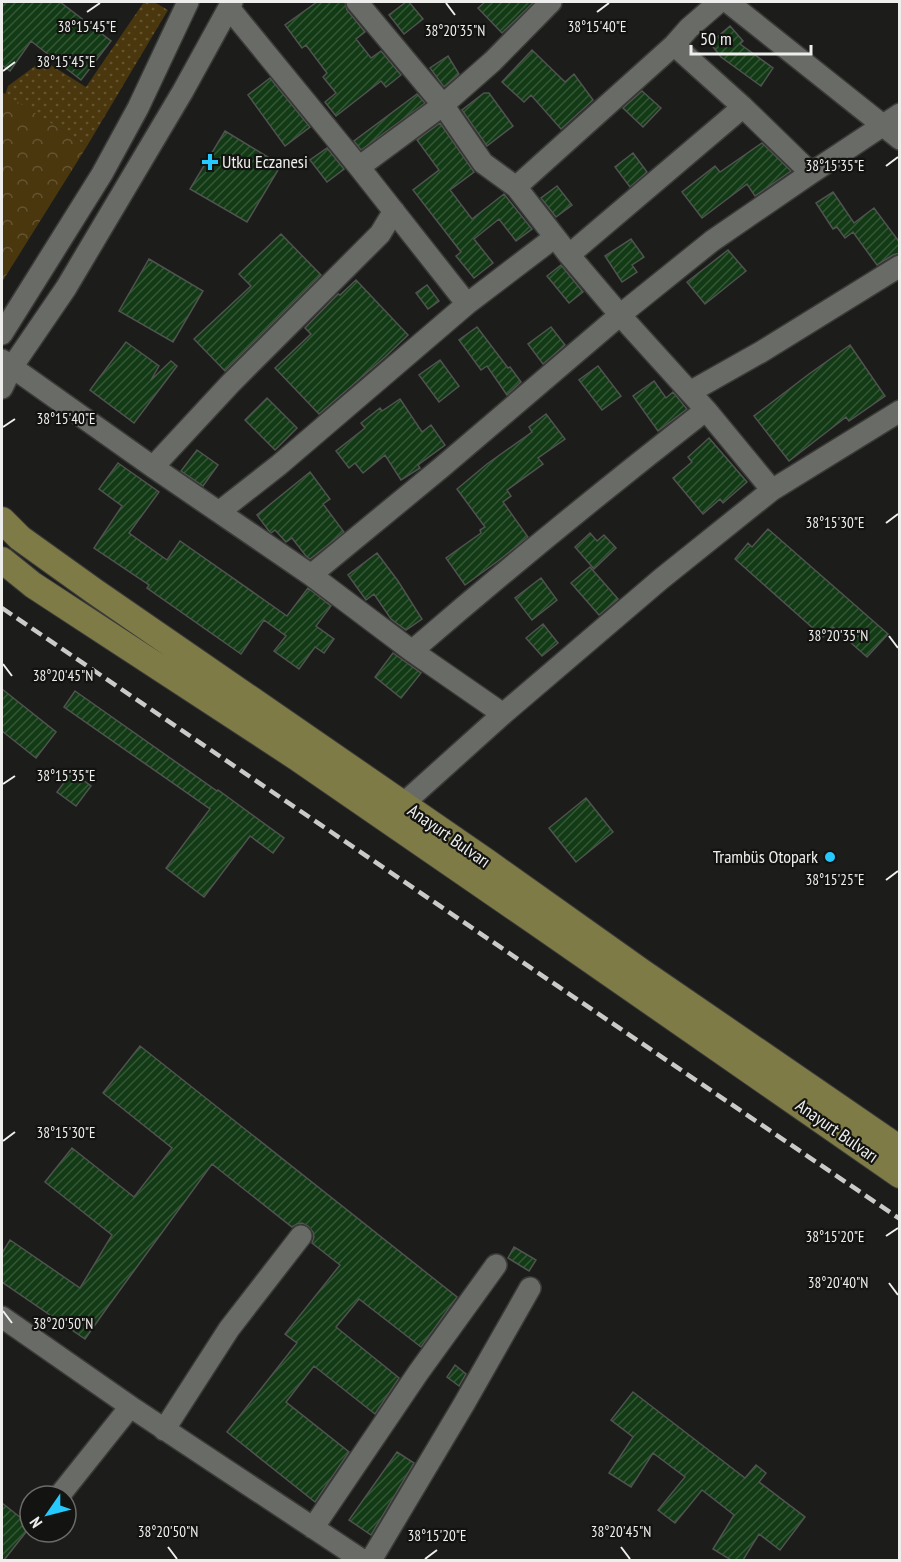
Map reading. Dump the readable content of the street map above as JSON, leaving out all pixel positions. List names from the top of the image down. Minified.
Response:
{"streets":{"main road":["Anayurt Bulvarı"]},"places":{"health":["Utku Eczanesi"],"other":["Trambüs Otopark"]},"scale_bar":"50 m","north":"bottom left","coordinates":["38°15'45\"E","38°15'40\"E","38°20'35\"N","38°15'35\"E","38°15'30\"E","38°20'45\"N","38°15'25\"E","38°15'20\"E","38°20'40\"N","38°20'50\"N"]}
